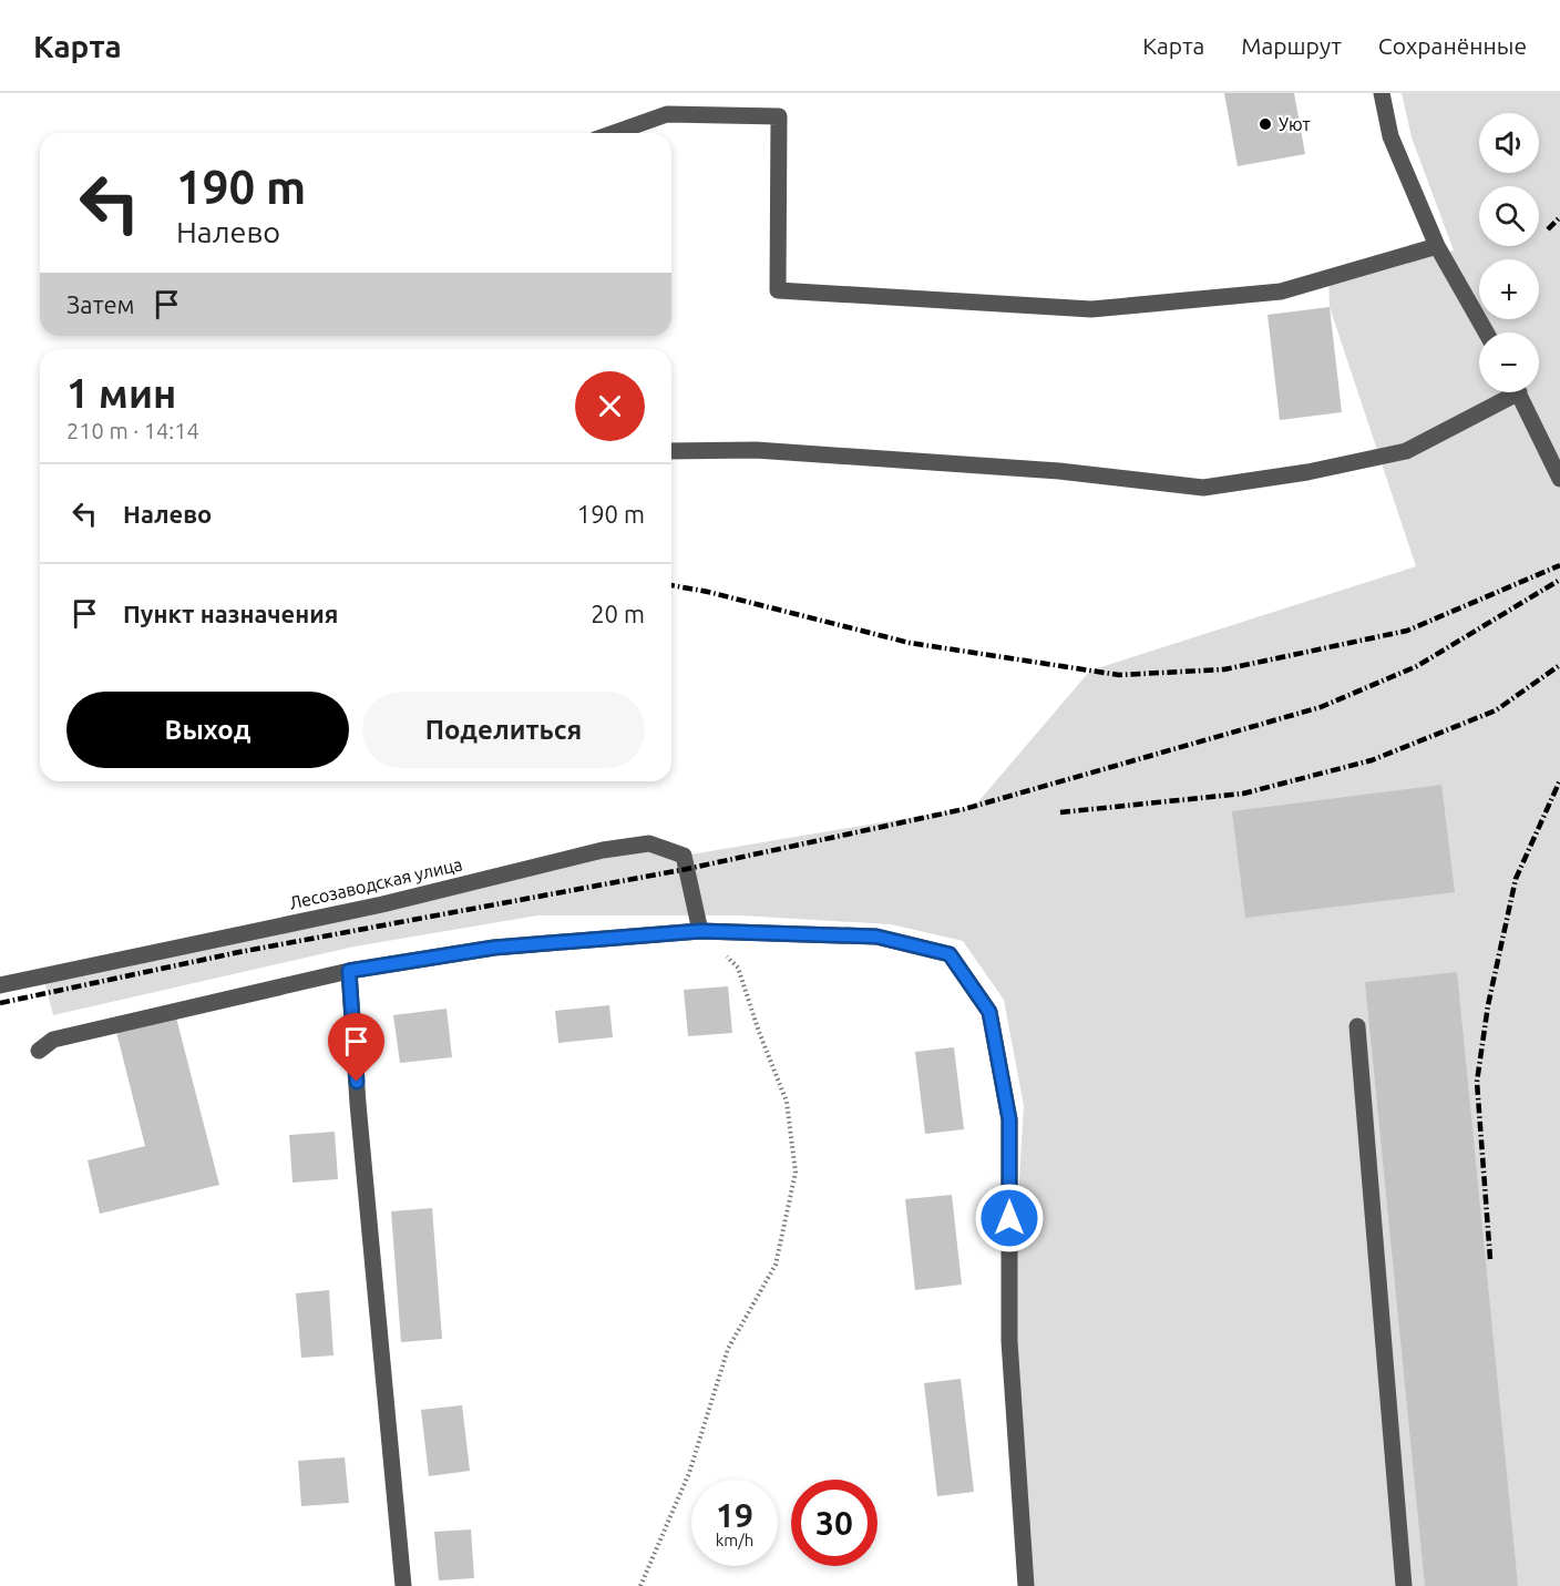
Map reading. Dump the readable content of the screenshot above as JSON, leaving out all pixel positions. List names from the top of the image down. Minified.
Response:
{"streets":{"street":["Лесозаводская улица"]},"places":["Уют"],"page":{"header":"Карта","nav":["Карта","Маршрут","Сохранённые"],"map_buttons":["+","−"],"turn":["190 m","Налево"],"then":"Затем","heading":["1 мин","210 m · 14:14"],"list":[{"name":"Налево","value":"190 m"},{"name":"Пункт назначения","value":"20 m"}],"buttons":["Выход","Поделиться"],"speed":"19 km/h","limit":"30"}}
